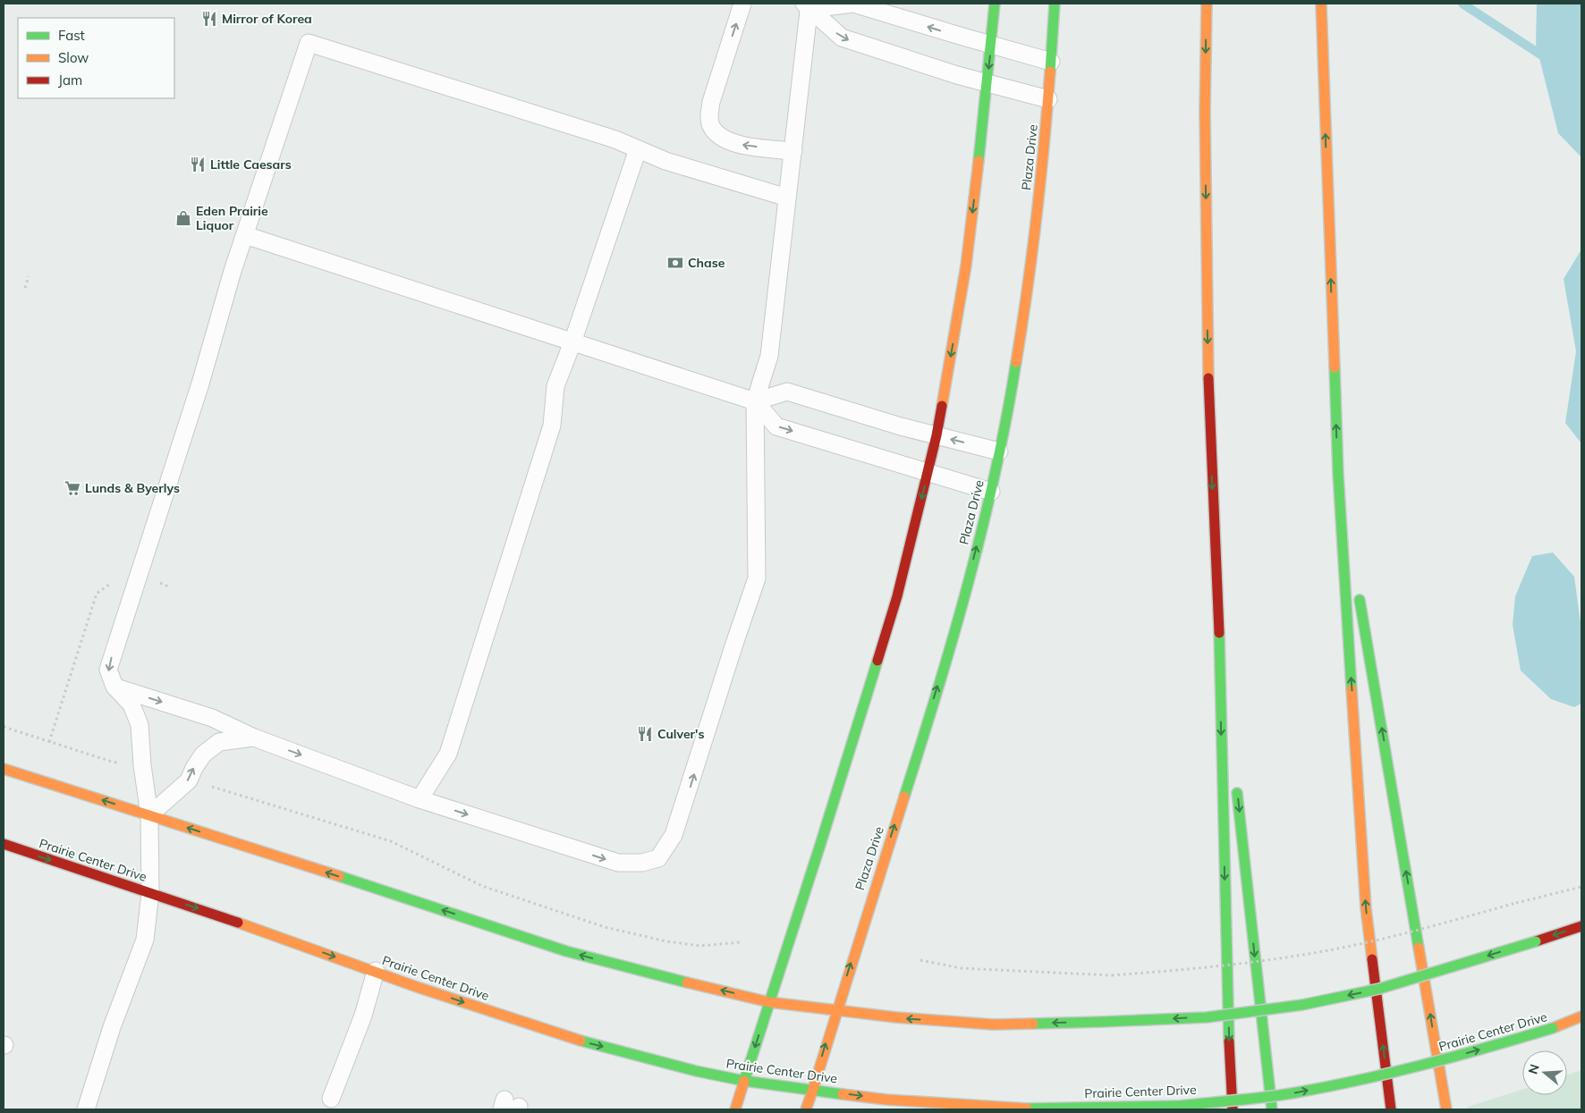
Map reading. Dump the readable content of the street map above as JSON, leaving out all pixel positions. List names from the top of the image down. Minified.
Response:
{"streets":{"main road":["Plaza Drive","Prairie Center Drive"]},"crossings":[["Plaza Drive","Prairie Center Drive"]],"places":{"restaurant":["Mirror of Korea","Little Caesars","Culver's"],"shop":["Eden Prairie Liquor"],"bank":["Chase"],"supermarket":["Lunds & Byerlys"]},"legend":["Fast","Slow","Jam"],"north":"left"}
